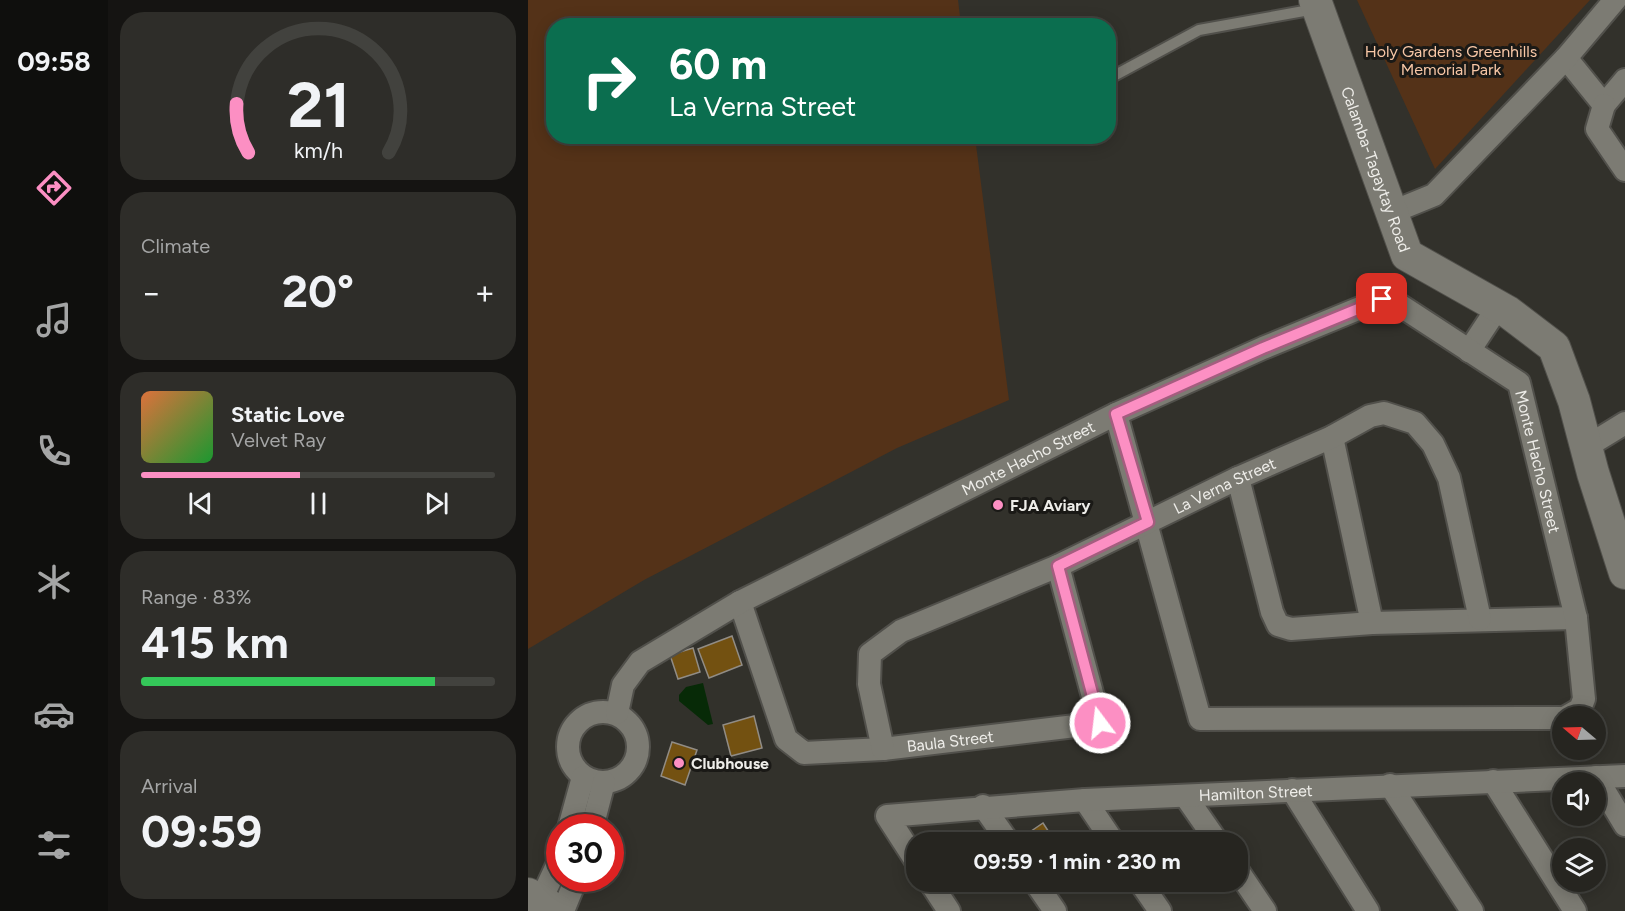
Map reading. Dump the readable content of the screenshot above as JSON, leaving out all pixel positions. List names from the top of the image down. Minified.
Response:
{"streets":{"main road":["Calamba-Tagaytay Road"],"street":["Monte Hacho Street","La Verna Street","Baula Street","Hamilton Street"]},"crossings":[["Monte Hacho Street","Baula Street"],["La Verna Street","Baula Street"]],"parks":["Holy Gardens Greenhills Memorial Park"],"places":["FJA Aviary","Clubhouse"],"north":"left","page":{"tabs":"09:58","turn":["60 m","La Verna Street"],"tile":["Climate",["Range · 83%","415 km"],["Arrival","09:59"]],"heat":["−","20°","+"],"song":["Static Love","Velvet Ray"],"limit":"30","trip":"09:59 · 1 min · 230 m","gauge":["21","km/h"]}}
